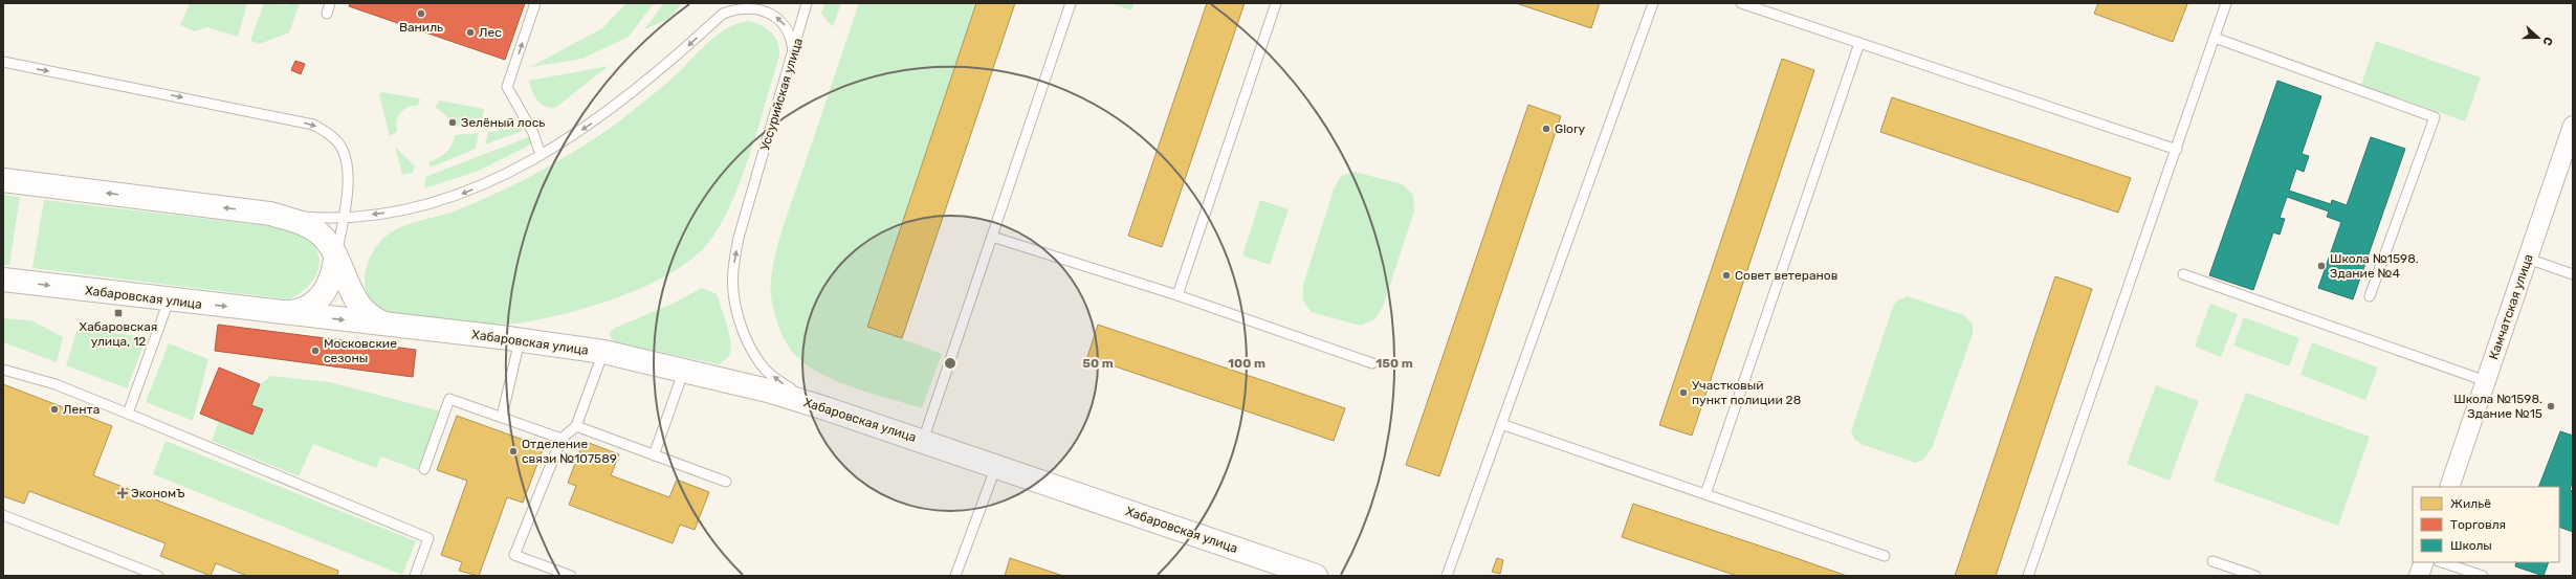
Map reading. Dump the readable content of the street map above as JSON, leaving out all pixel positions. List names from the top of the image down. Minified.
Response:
{"streets":{"main road":["Хабаровская улица"],"street":["Камчатская улица"],"lane":["Уссурийская улица"]},"crossings":[["Уссурийская улица","Хабаровская улица"]],"one_way":["Уссурийская улица"],"places":{"other":["Ваниль","Лес","Зелёный лось","Glory","Школа №1598. Здание №4","Совет ветеранов","Московские сезоны","Участковый пункт полиции 28","Школа №1598. Здание №15","Лента","Отделение связи №107589"],"transit":["Хабаровская улица, 12"],"health":["ЭкономЪ"]},"legend":["Жильё","Торговля","Школы"],"north":"right","rings":["50 m","100 m","150 m"]}
